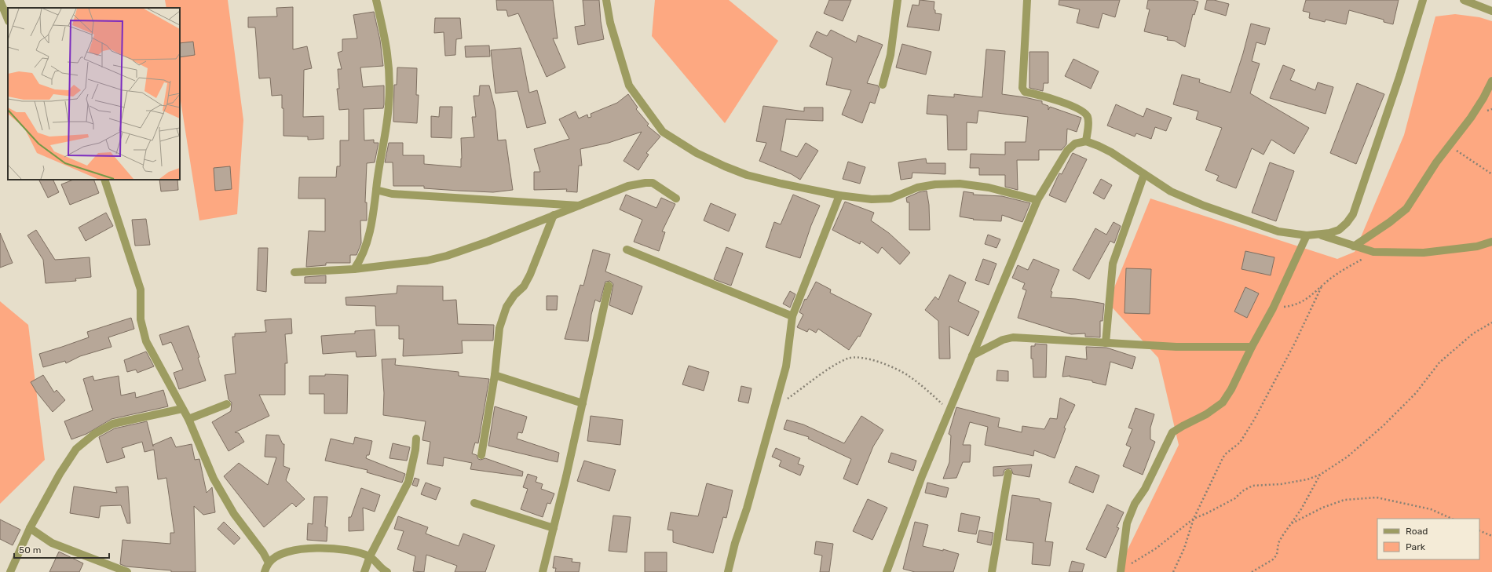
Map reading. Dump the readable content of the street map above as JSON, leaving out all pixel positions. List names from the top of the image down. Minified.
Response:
{"legend":["Road","Park"],"scale_bar":"50 m"}
